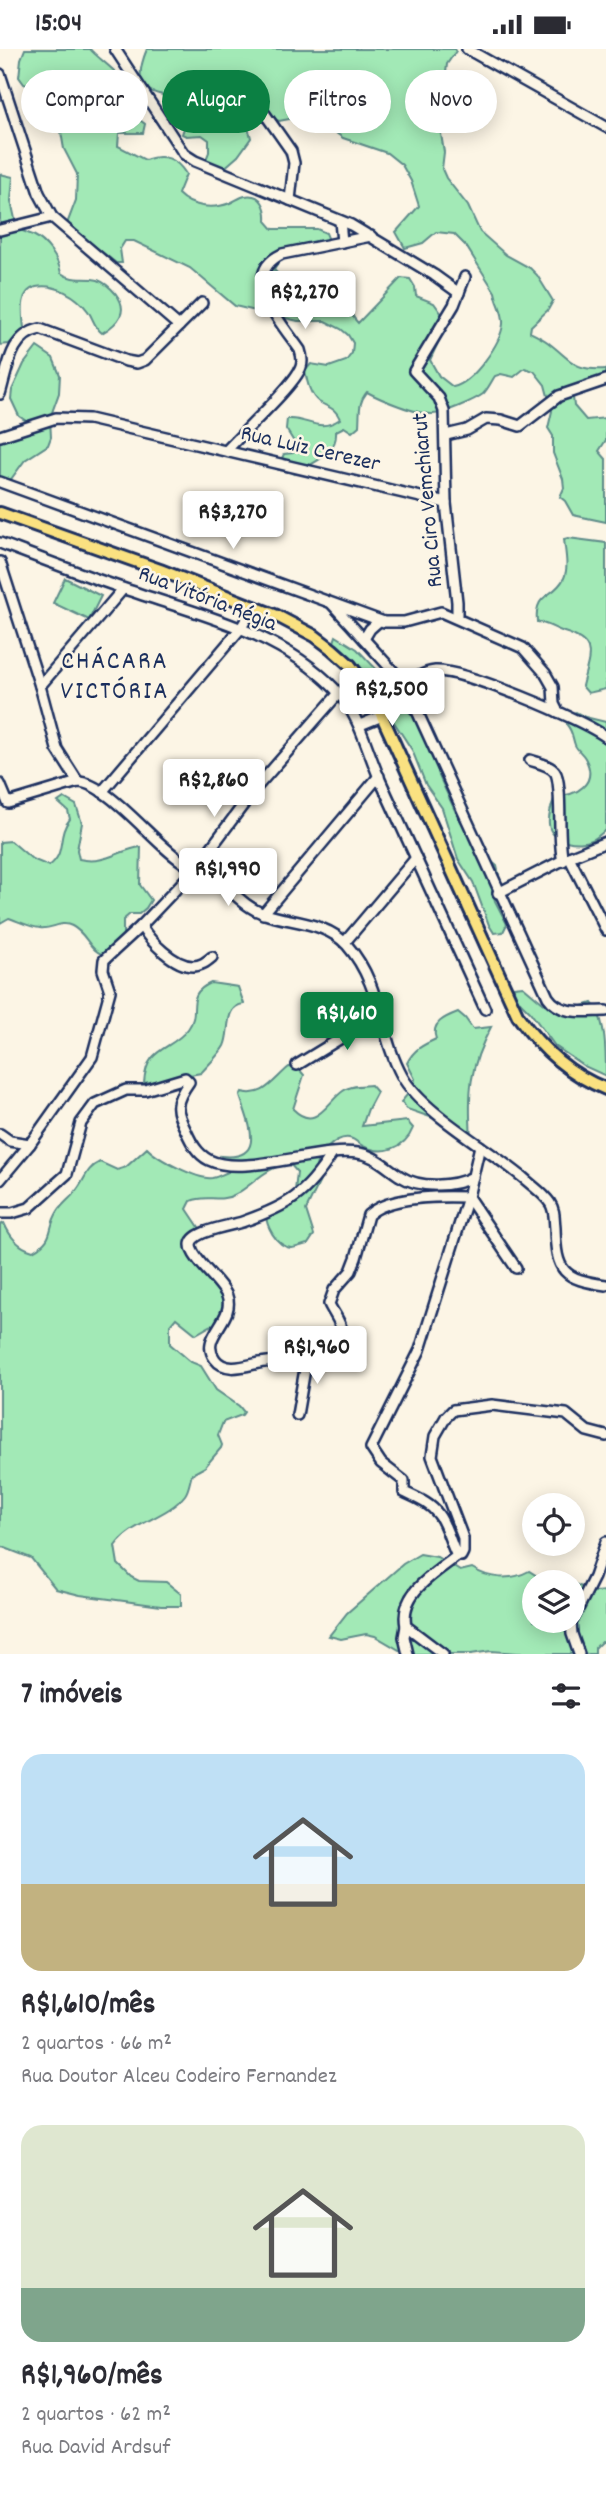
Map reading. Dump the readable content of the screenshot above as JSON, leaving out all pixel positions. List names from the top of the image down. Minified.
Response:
{"streets":{"street":["Rua Luiz Cerezer","Rua Ciro Vemchiarut","Rua Vitória Régia"]},"crossings":[["Rua Luiz Cerezer","Rua Ciro Vemchiarut"]],"districts":["CHÁCARA VICTÓRIA"],"page":{"status":"15:04","chip":["Comprar","Alugar","Filtros","Novo"],"price":["R$2,270","R$3,270","R$2,500","R$2,860","R$1,990","R$1,610","R$1,960"],"heading":"7 imóveis","list":[{"name":"R$1,610/mês","note":"2 quartos · 66 m² · Rua Doutor Alceu Codeiro Fernandez"},{"name":"R$1,960/mês","note":"2 quartos · 62 m² · Rua David Ardsuf"}]}}
